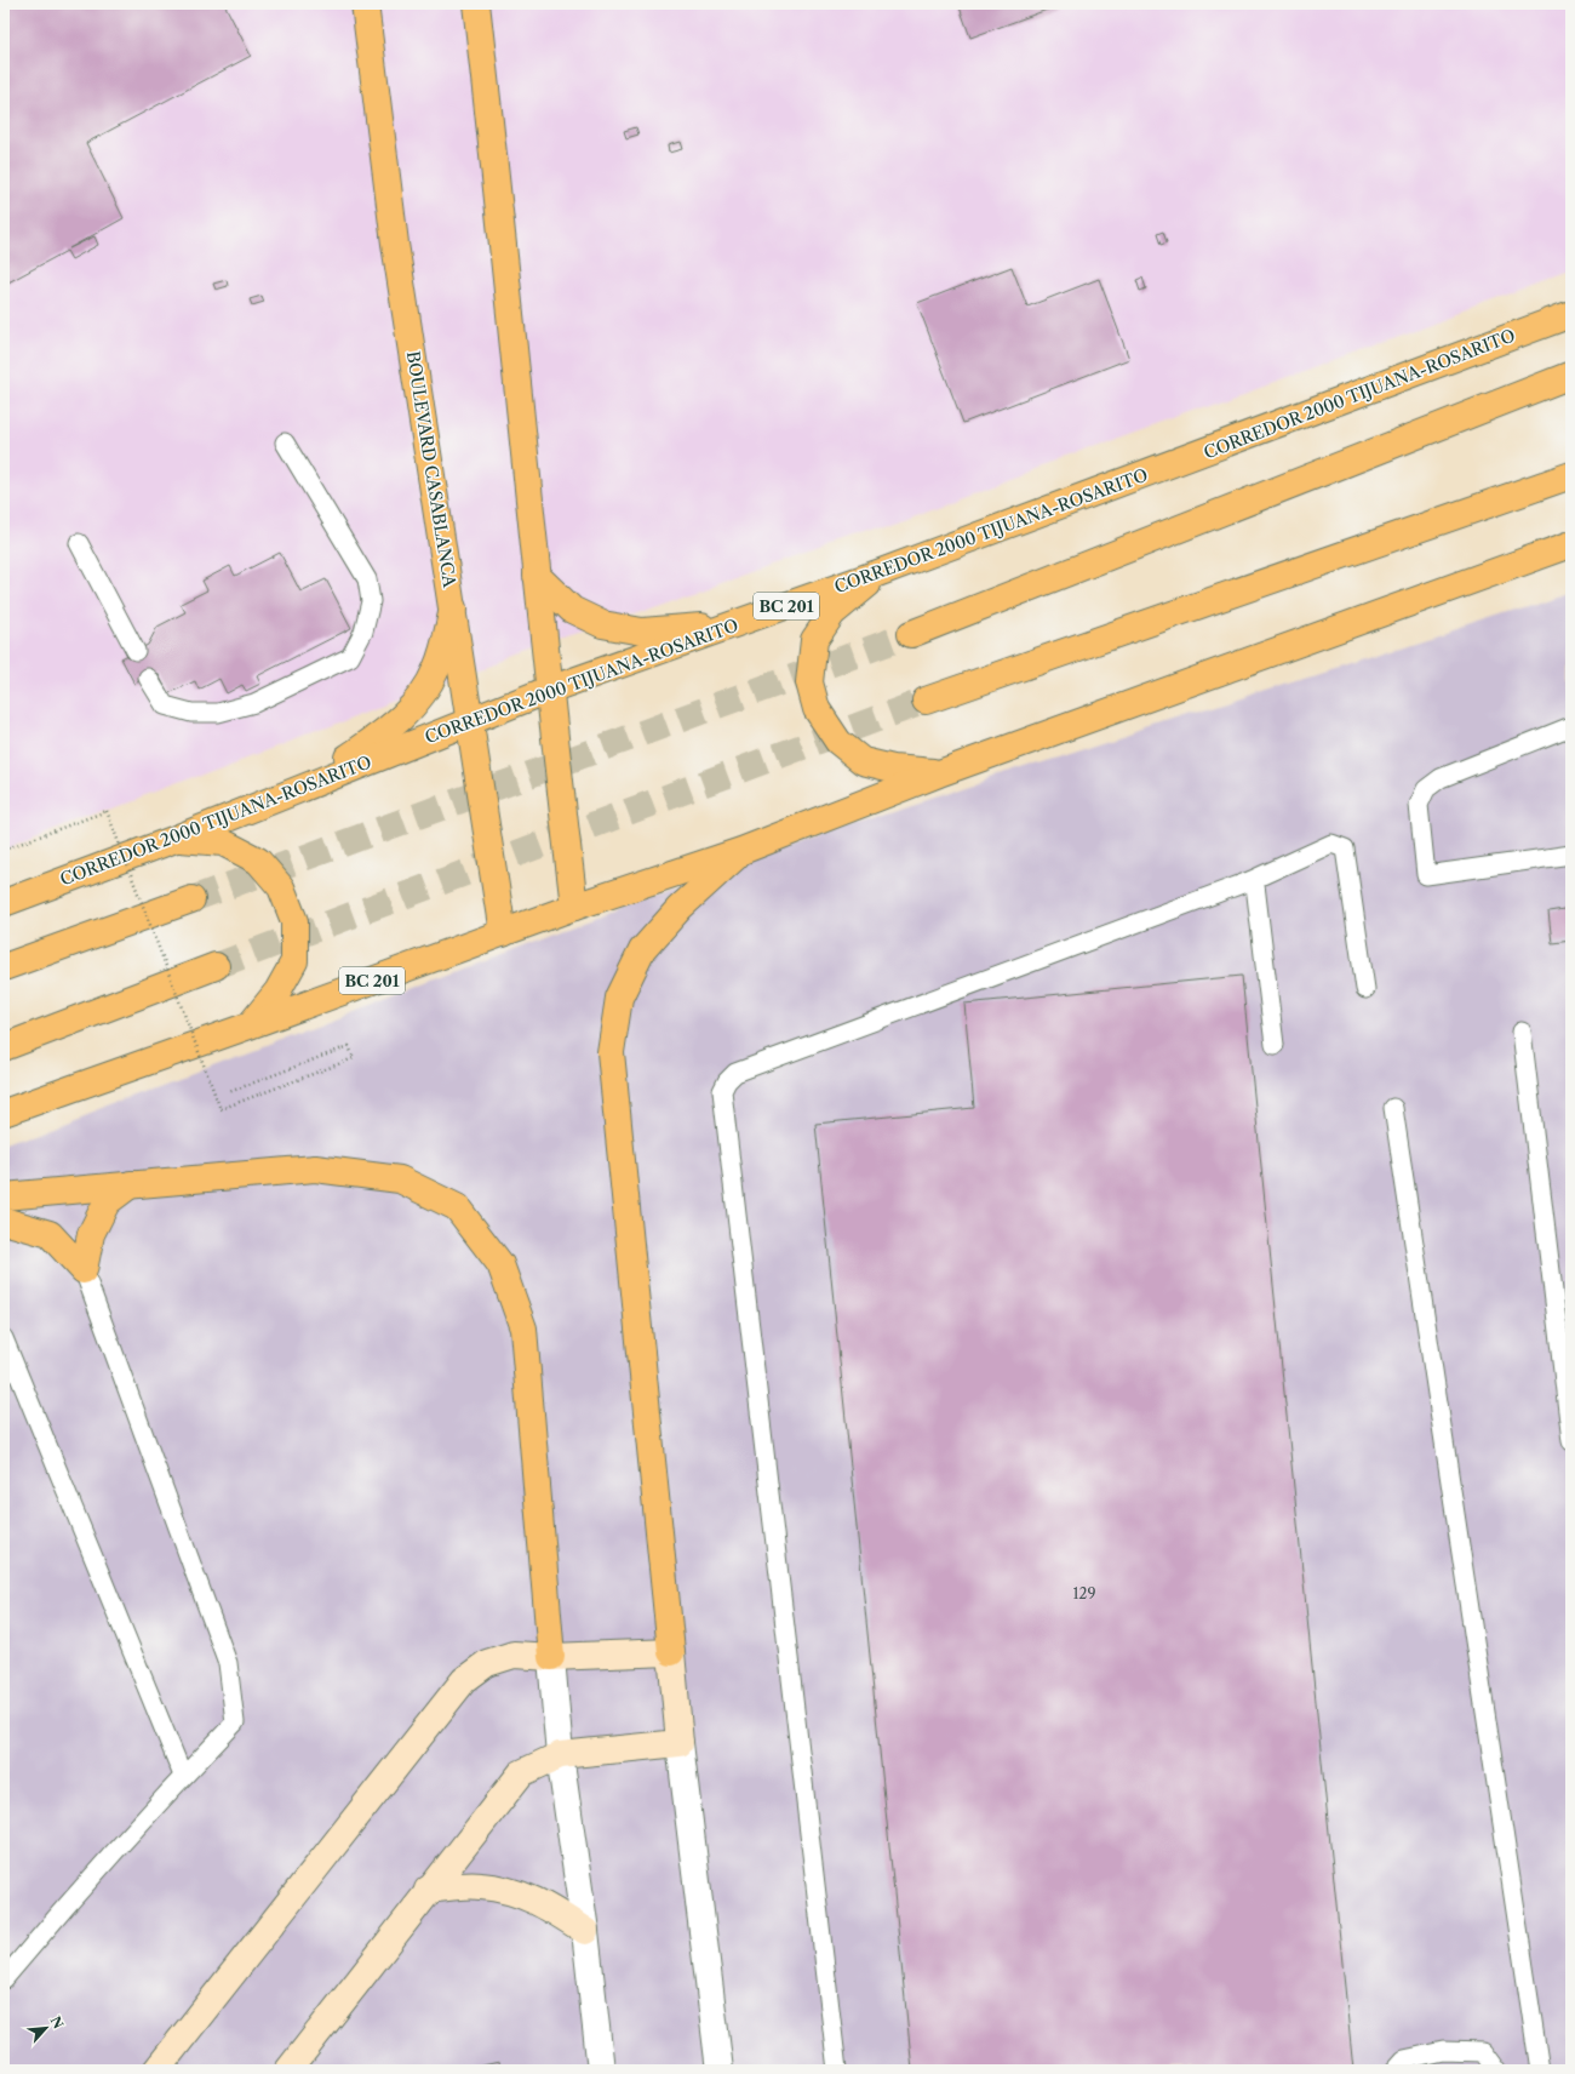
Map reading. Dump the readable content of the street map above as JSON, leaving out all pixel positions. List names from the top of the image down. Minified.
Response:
{"streets":{"main road":["CORREDOR 2000 TIJUANA-ROSARITO","BOULEVARD CASABLANCA","BC 201"]},"crossings":[["CORREDOR 2000 TIJUANA-ROSARITO","BOULEVARD CASABLANCA"],["BOULEVARD CASABLANCA","BC 201"]],"house_numbers":["129"],"north":"top right"}
